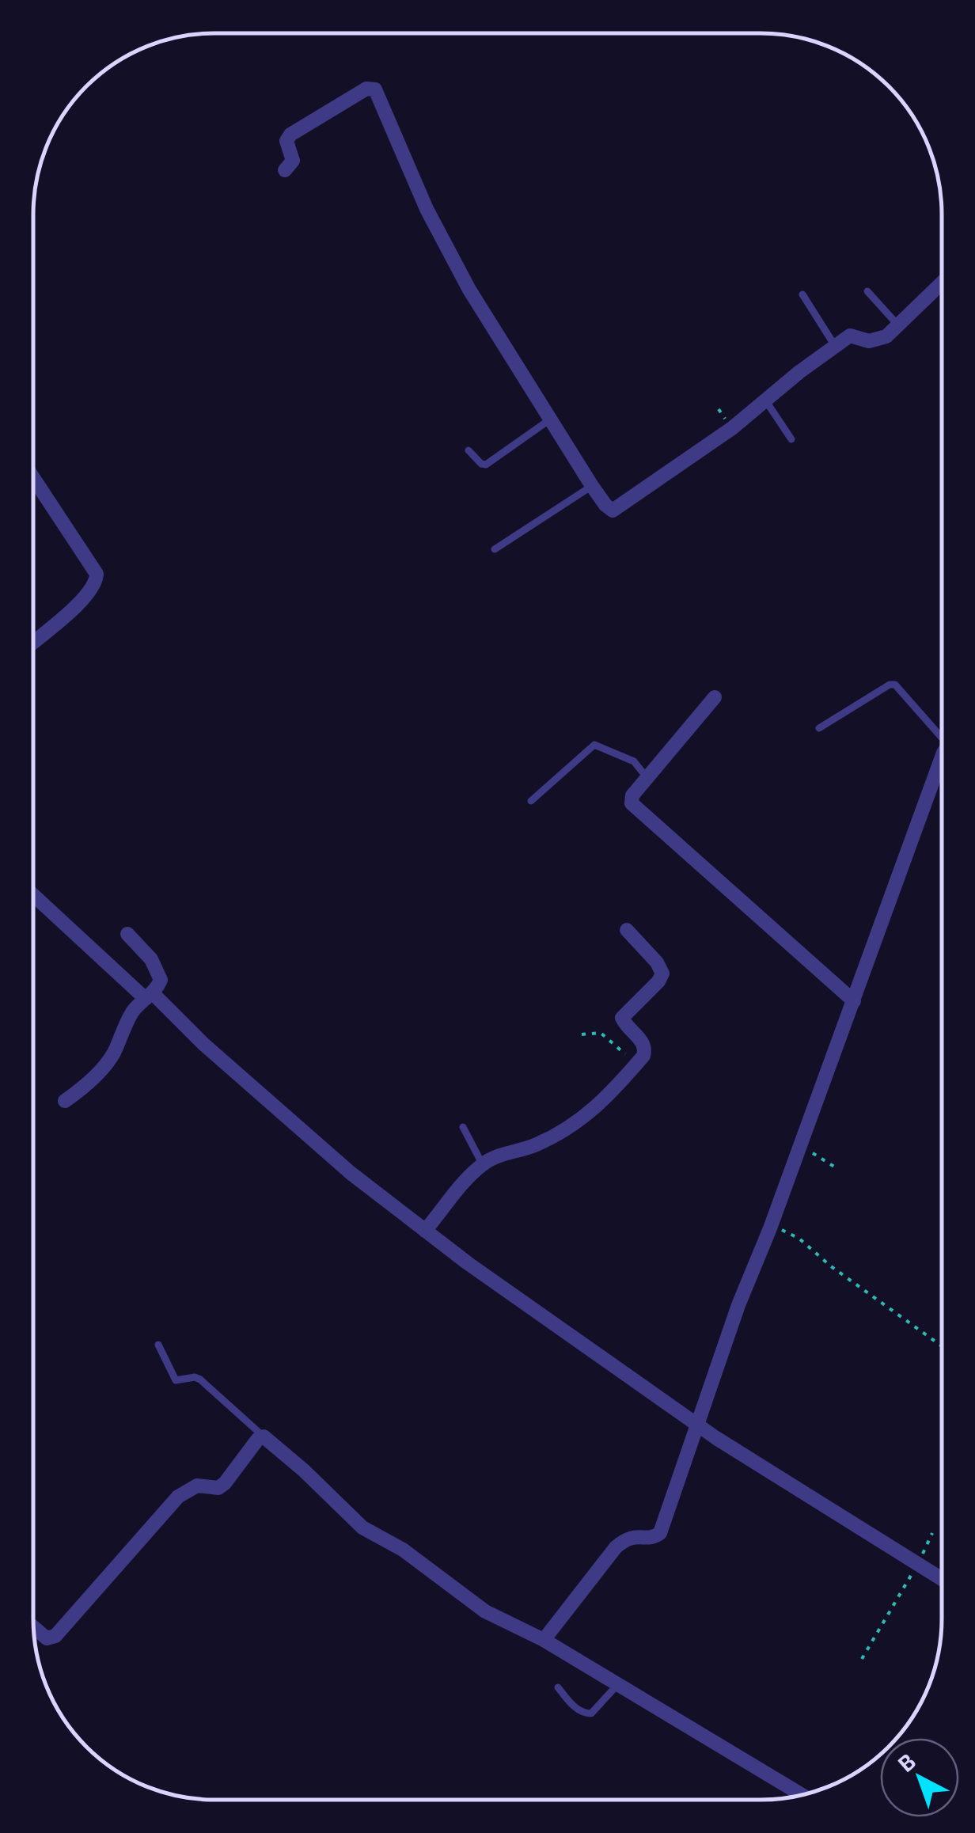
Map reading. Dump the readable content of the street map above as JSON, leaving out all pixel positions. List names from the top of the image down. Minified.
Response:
{"north":"top left"}
